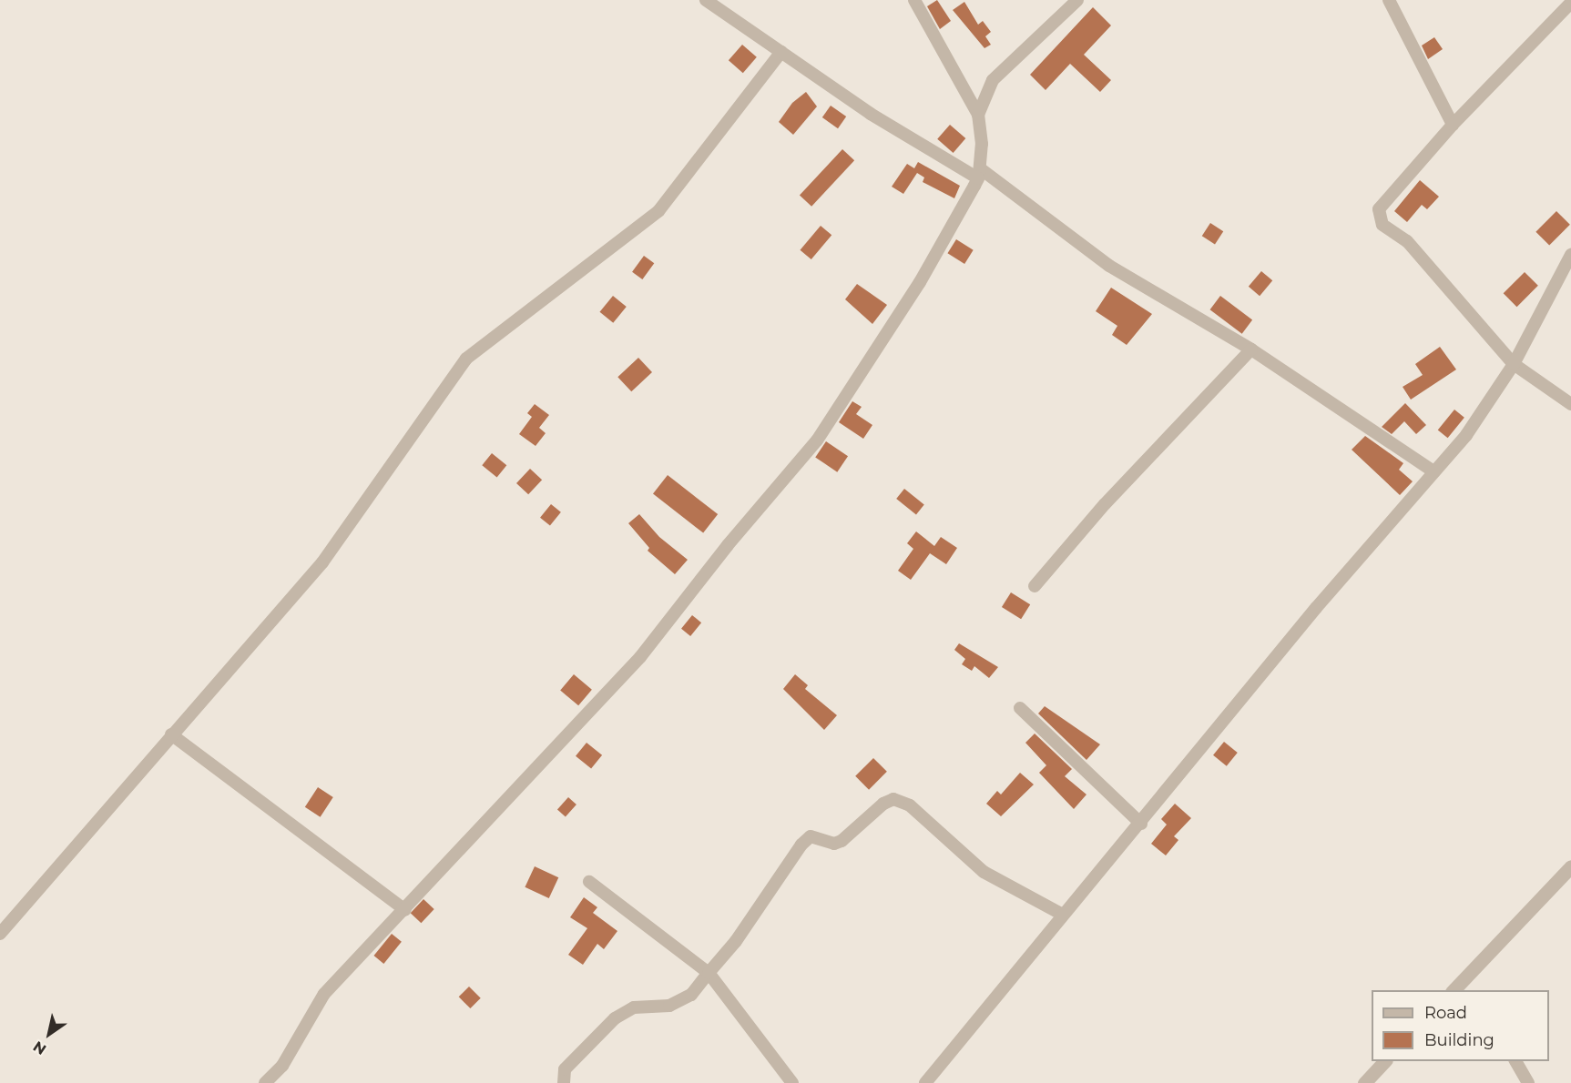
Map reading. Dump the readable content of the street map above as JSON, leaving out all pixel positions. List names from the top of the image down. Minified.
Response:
{"legend":["Road","Building"],"north":"bottom left"}
